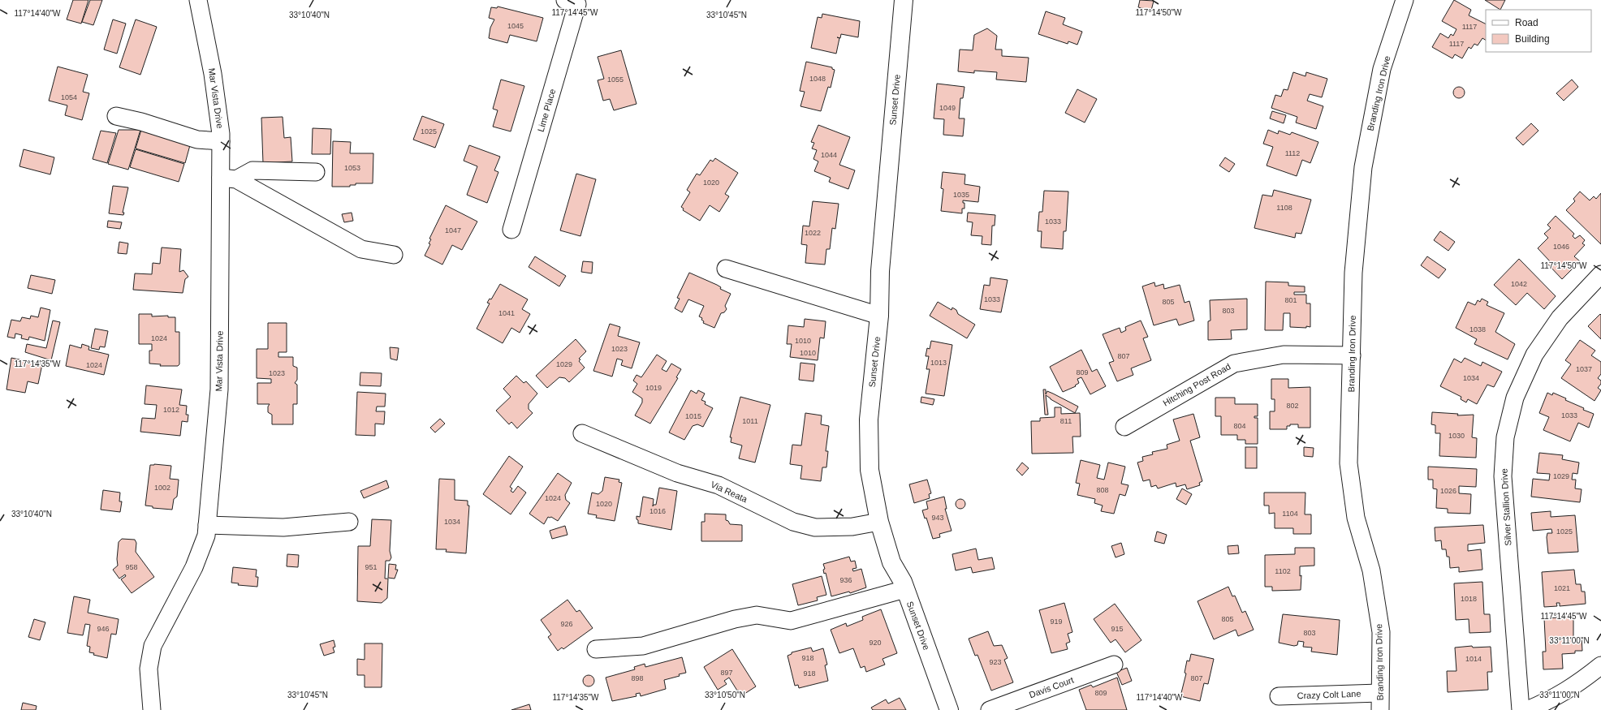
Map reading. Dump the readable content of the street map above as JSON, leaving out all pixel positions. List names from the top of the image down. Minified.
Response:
{"streets":{"main road":["Sunset Drive"],"street":["Branding Iron Drive","Mar Vista Drive","Lime Place","Hitching Post Road","Via Reata","Silver Stallion Drive","Davis Court","Crazy Colt Lane"]},"crossings":[["Branding Iron Drive","Hitching Post Road"],["Branding Iron Drive","Crazy Colt Lane"],["Sunset Drive","Via Reata"]],"house_numbers":["1045","1117","1117","1048","1055","1054","1049","1025","1112","1044","1053","1020","1035","1108","1033","1047","1022","1046","1042","1033","801","805","803","1041","1038","1024","1010","1023","1010","807","1013","1029","1024","1037","809","1023","1034","1019","802","1012","1033","1015","1011","811","804","1030","1029","1002","808","1026","1024","1020","1016","1104","943","1034","1025","958","951","1102","936","1021","1018","805","919","926","946","915","803","920","918","1014","923","897","918","898","807","809"],"legend":["Road","Building"],"coordinates":["117°14'45\"W","117°14'50\"W","117°14'40\"W","33°10'45\"N","33°10'40\"N","117°14'35\"W","33°11'00\"N","33°10'50\"N"]}
